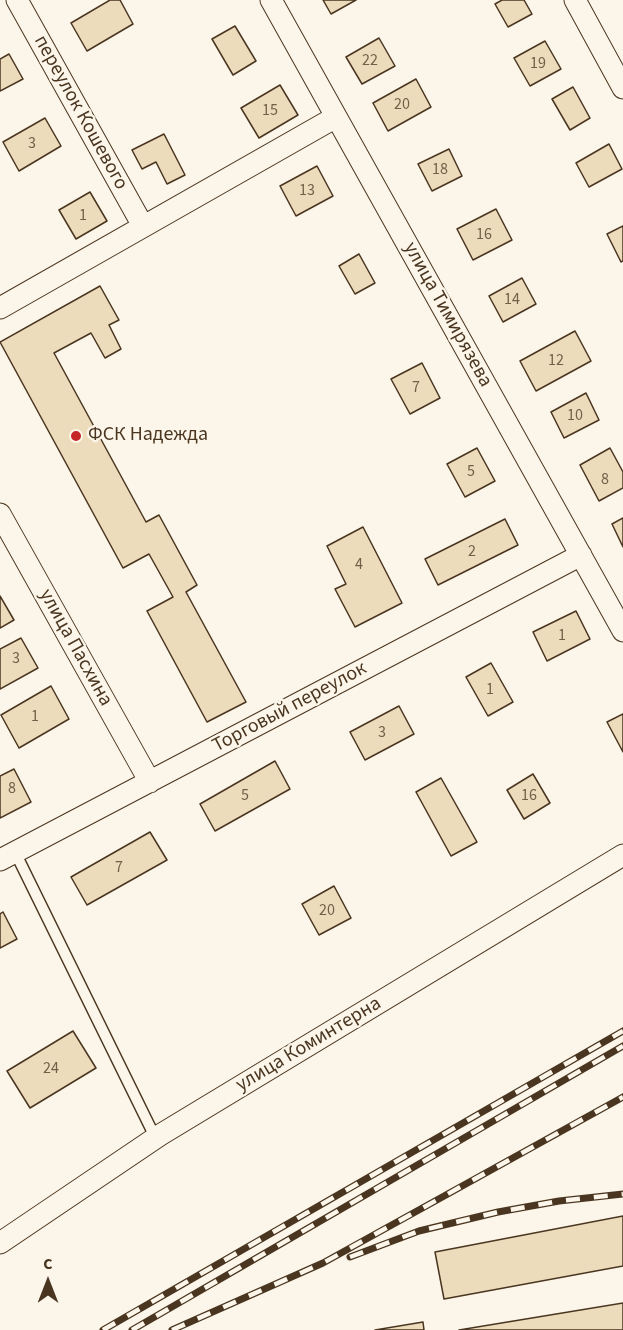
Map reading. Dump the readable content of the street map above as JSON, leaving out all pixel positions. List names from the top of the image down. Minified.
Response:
{"streets":{"street":["переулок Кошевого","улица Тимирязева","улица Пасхина","Торговый переулок","улица Коминтерна"]},"crossings":[["улица Тимирязева","Торговый переулок"],["улица Пасхина","Торговый переулок"]],"places":["ФСК Надежда"],"house_numbers":["22","19","20","15","3","18","13","1","16","14","12","7","10","5","8","2","4","1","3","1","1","3","8","5","16","7","20","24"],"north":"top"}
